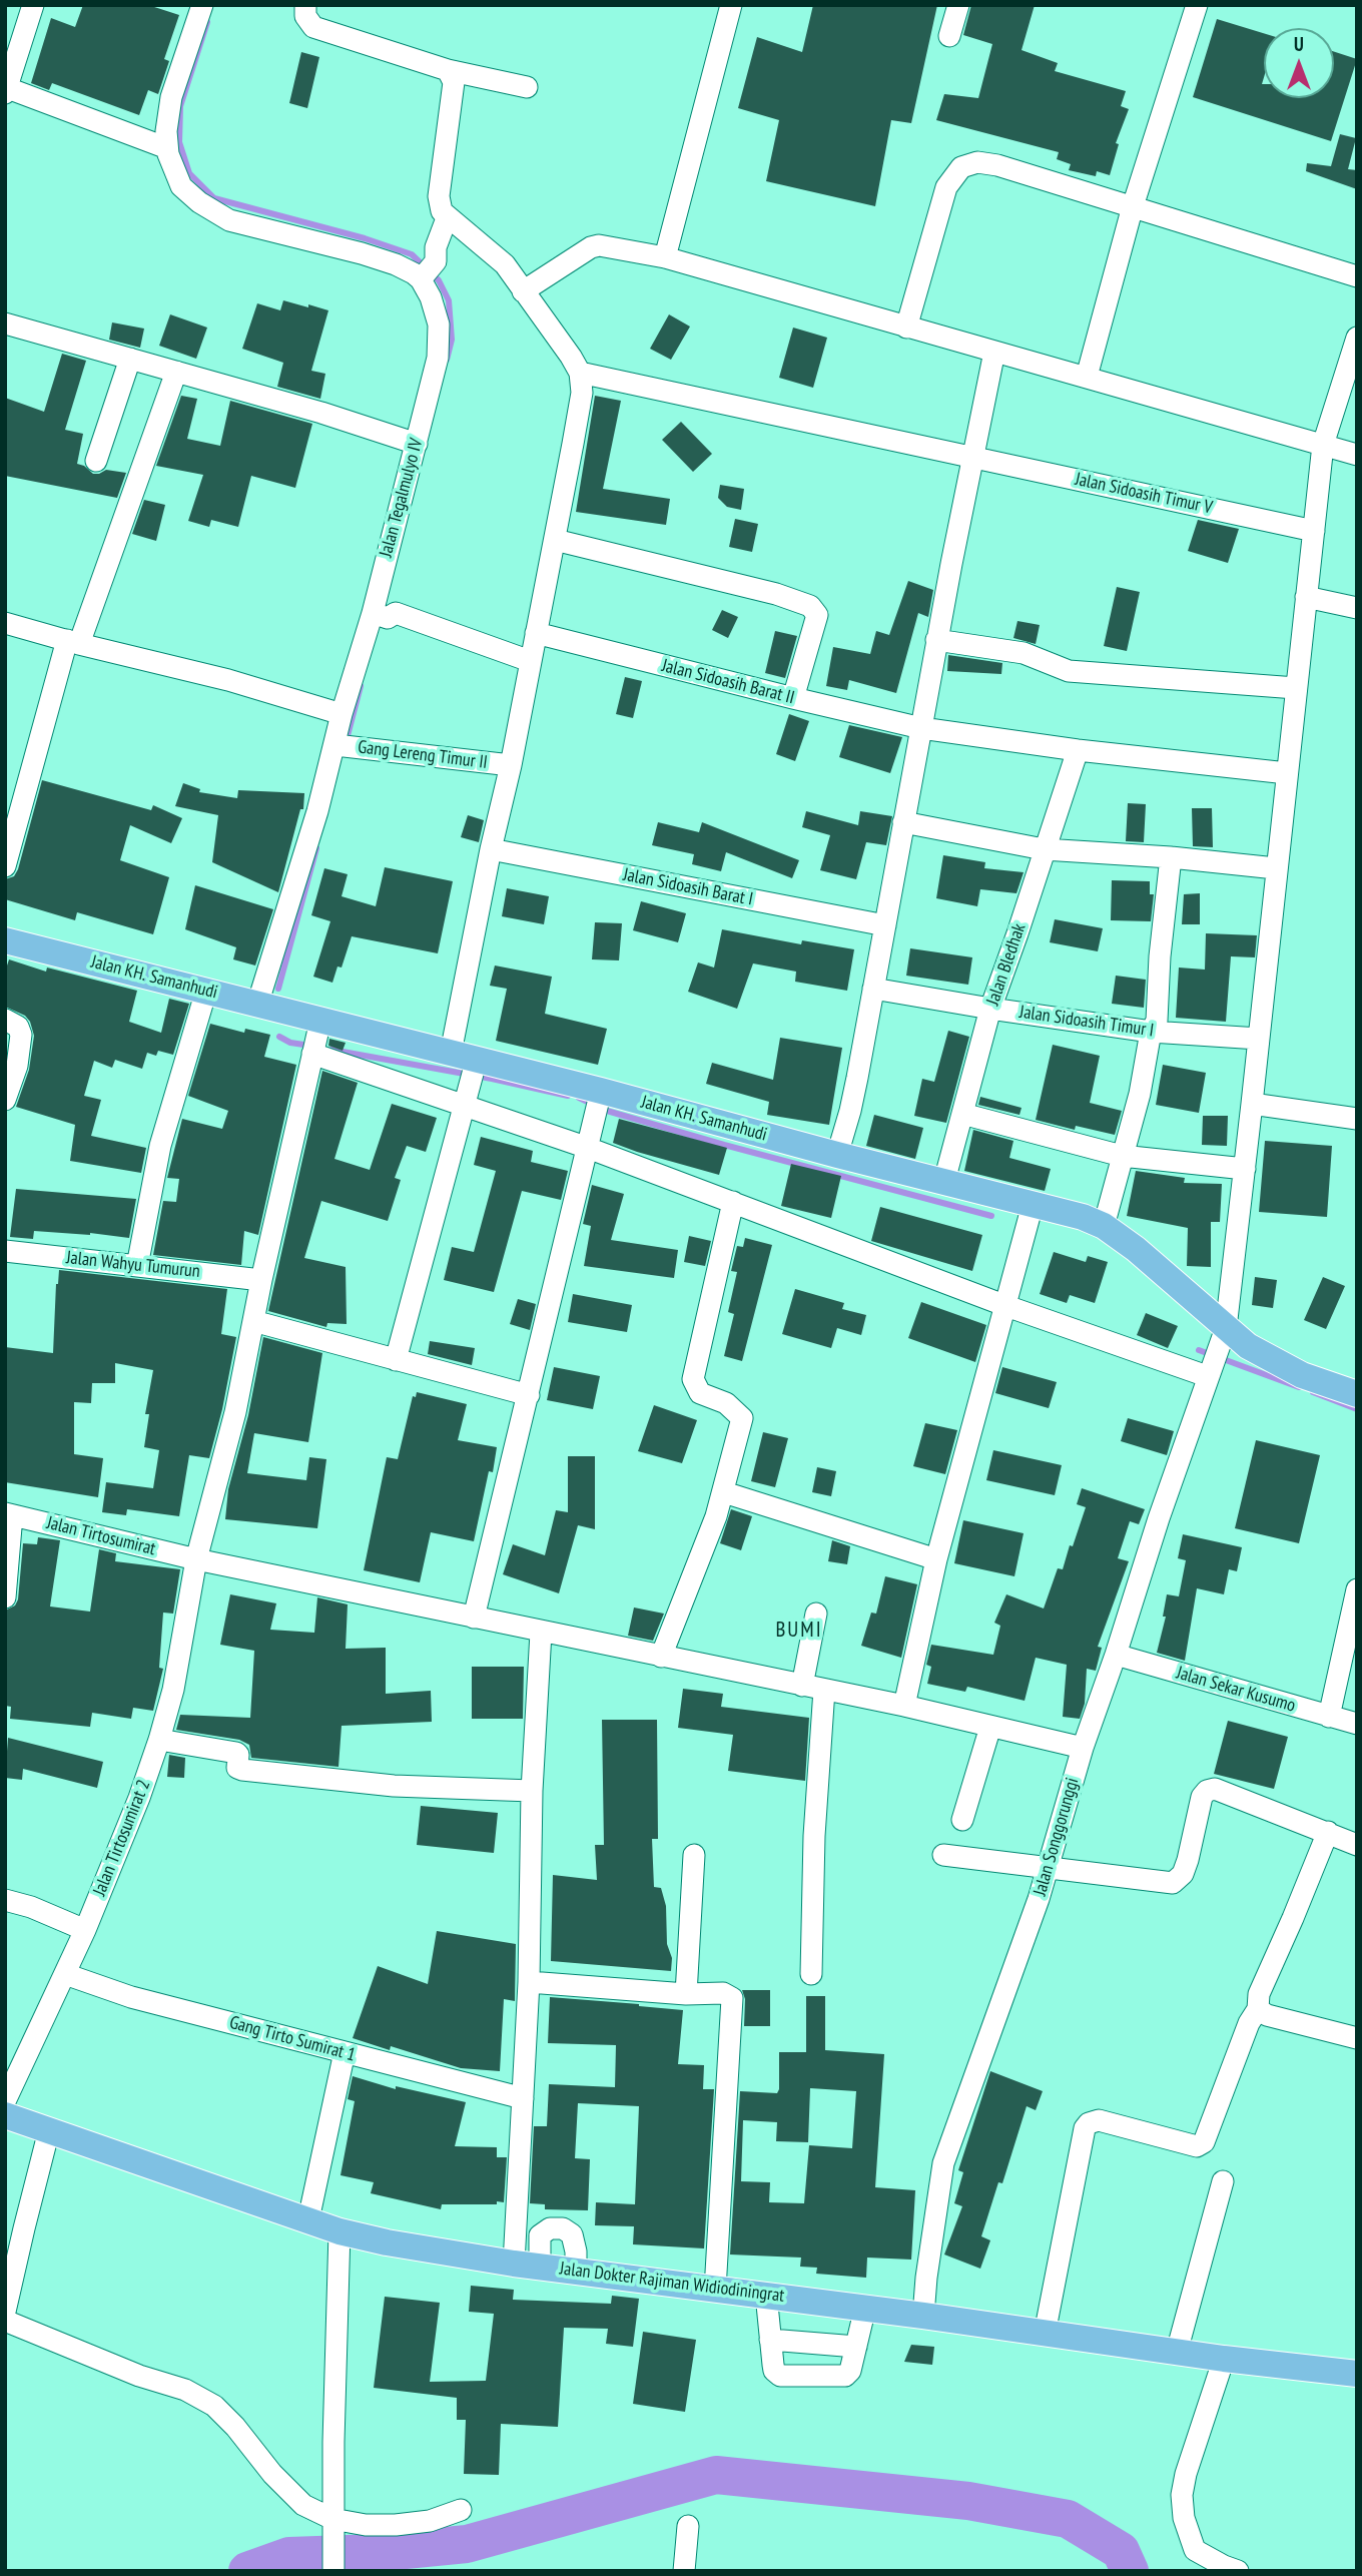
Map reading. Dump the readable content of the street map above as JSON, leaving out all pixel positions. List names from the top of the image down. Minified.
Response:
{"streets":{"main road":["Jalan KH. Samanhudi","Jalan Dokter Rajiman Widiodiningrat"],"street":["Jalan Sidoasih Timur V","Jalan Tegalmulyo IV","Jalan Sidoasih Barat II","Gang Lereng Timur II","Jalan Sidoasih Barat I","Jalan Bledhak","Jalan Sidoasih Timur I","Jalan Wahyu Tumurun","Jalan Tirtosumirat","Jalan Sekar Kusumo","Jalan Songgorunggi","Jalan Tirtosumirat 2","Gang Tirto Sumirat 1"]},"crossings":[["Jalan Sidoasih Timur V","Jalan Songgorunggi"],["Jalan Tegalmulyo IV","Gang Lereng Timur II"],["Jalan Tegalmulyo IV","Jalan KH. Samanhudi"],["Jalan Sidoasih Barat II","Jalan Bledhak"],["Jalan Sidoasih Barat II","Jalan Songgorunggi"],["Jalan Bledhak","Jalan KH. Samanhudi"],["Jalan Bledhak","Jalan Sidoasih Timur I"],["Jalan KH. Samanhudi","Jalan Songgorunggi"],["Jalan KH. Samanhudi","Jalan Tirtosumirat 2"],["Jalan Sidoasih Timur I","Jalan Songgorunggi"],["Jalan Wahyu Tumurun","Jalan Tirtosumirat 2"],["Jalan Tirtosumirat","Jalan Songgorunggi"],["Jalan Tirtosumirat","Jalan Tirtosumirat 2"],["Jalan Sekar Kusumo","Jalan Songgorunggi"],["Jalan Songgorunggi","Jalan Dokter Rajiman Widiodiningrat"],["Jalan Tirtosumirat 2","Gang Tirto Sumirat 1"]],"districts":["BUMI"],"north":"top"}
